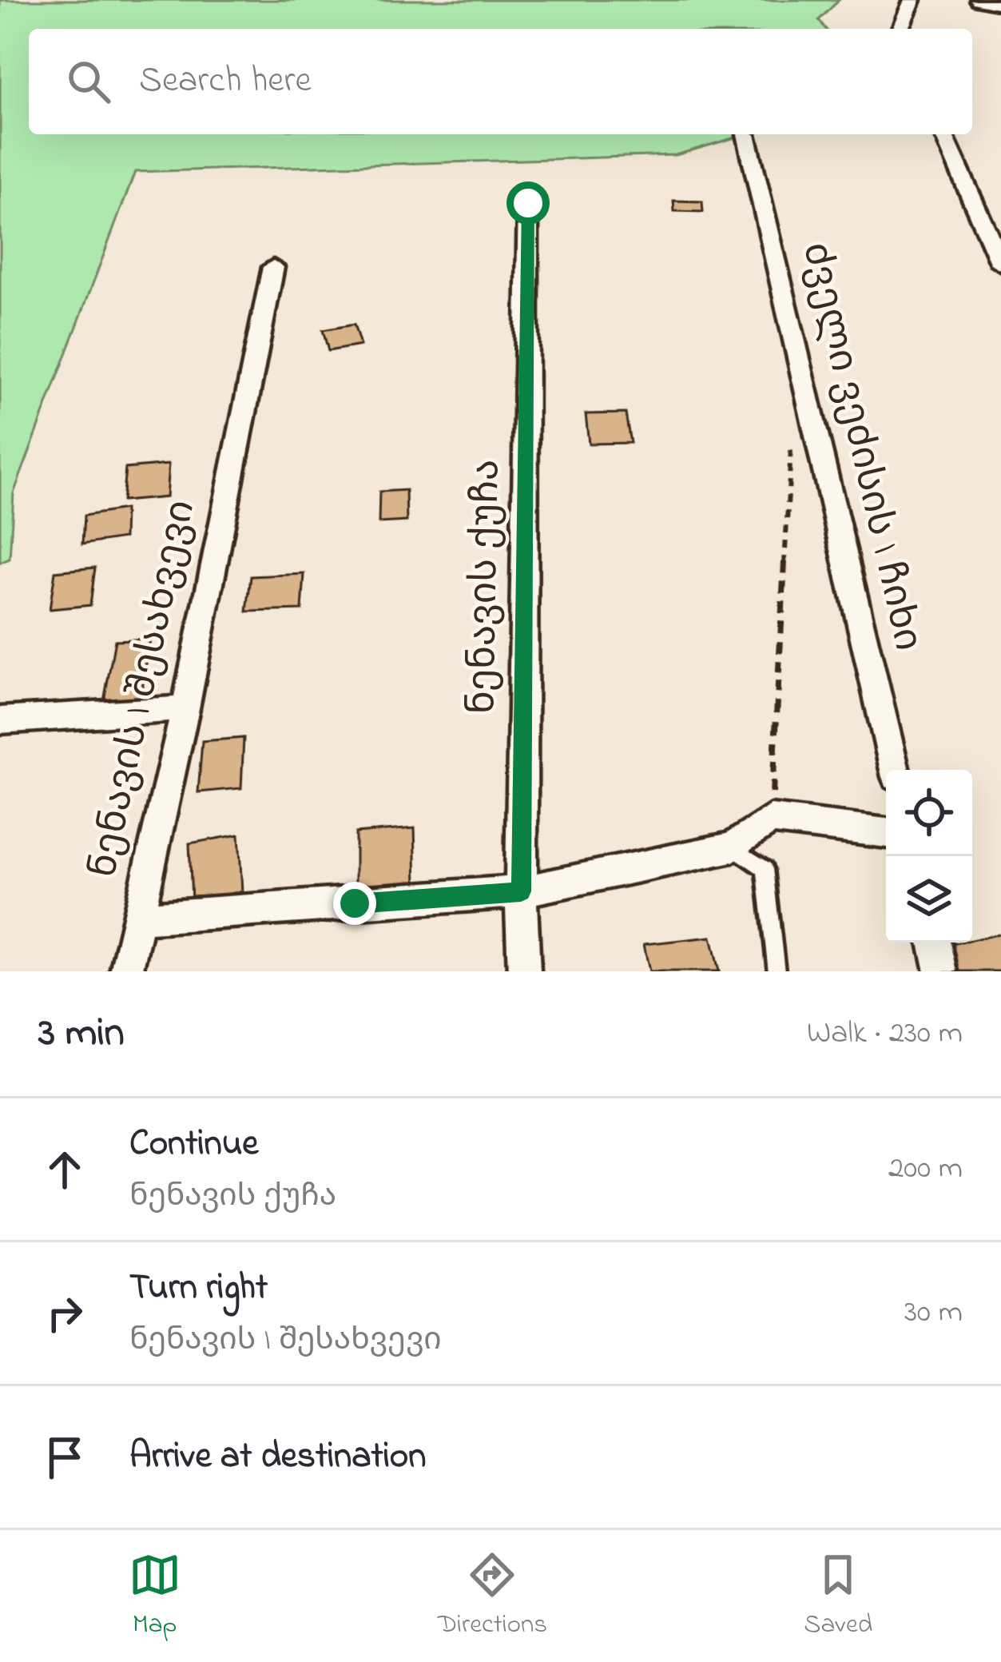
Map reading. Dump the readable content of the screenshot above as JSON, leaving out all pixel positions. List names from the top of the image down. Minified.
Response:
{"streets":{"street":["ძველი ვეძისის I ჩიხი","ნენავის ქუჩა","ნენავის I შესახვევი"]},"crossings":[["ნენავის ქუჩა","ნენავის I შესახვევი"]],"page":{"search":"Search here","heading":["3 min","Walk · 230 m"],"list":[["Continue","ნენავის ქუჩა","200 m"],["Turn right","ნენავის I შესახვევი","30 m"],"Arrive at destination"],"nav":["Map","Directions","Saved"]}}
